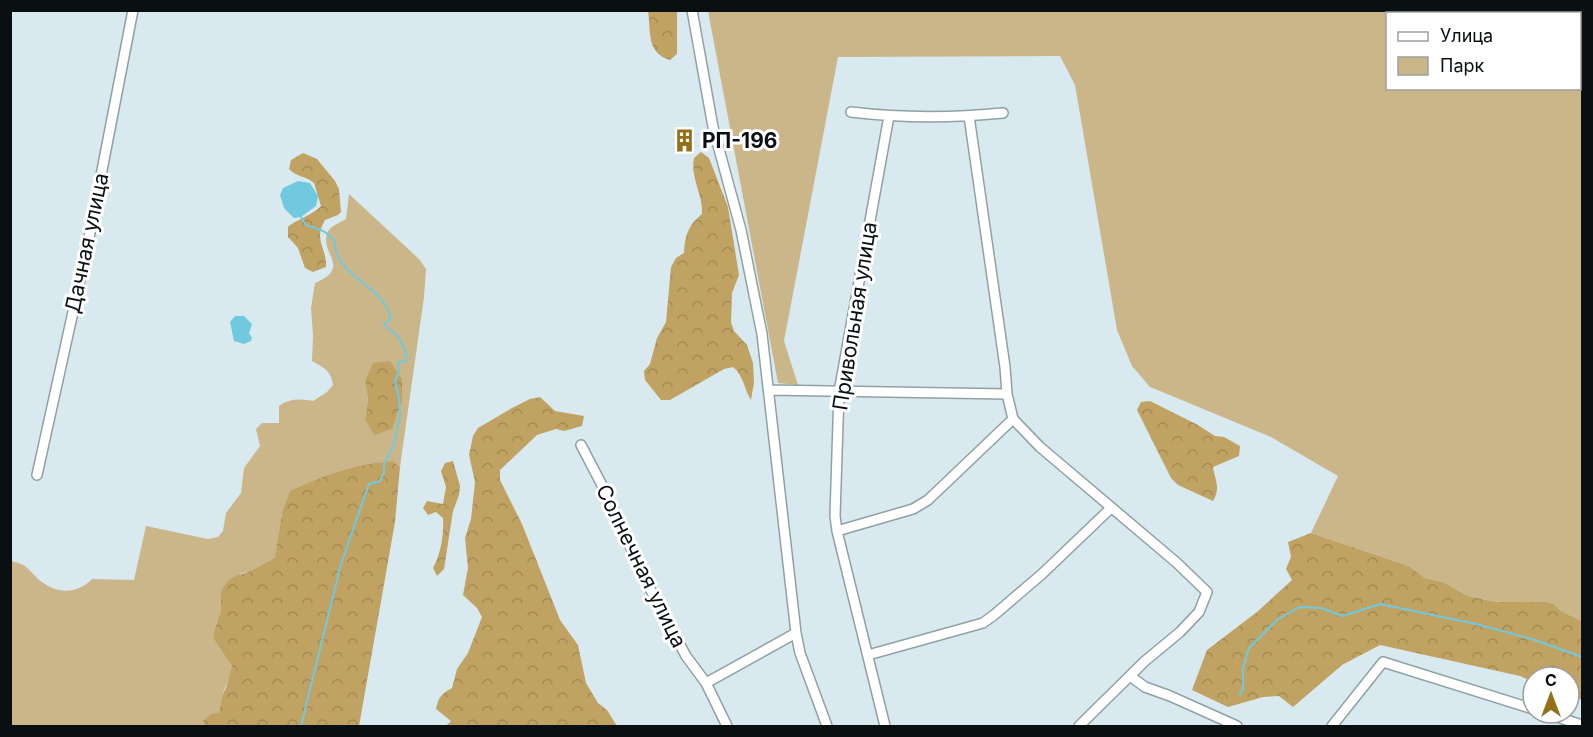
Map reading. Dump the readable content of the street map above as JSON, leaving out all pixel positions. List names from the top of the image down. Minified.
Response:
{"streets":{"street":["Дачная улица","Привольная улица","Солнечная улица"]},"places":{"building":["РП-196"]},"legend":["Улица","Парк"],"north":"top"}
